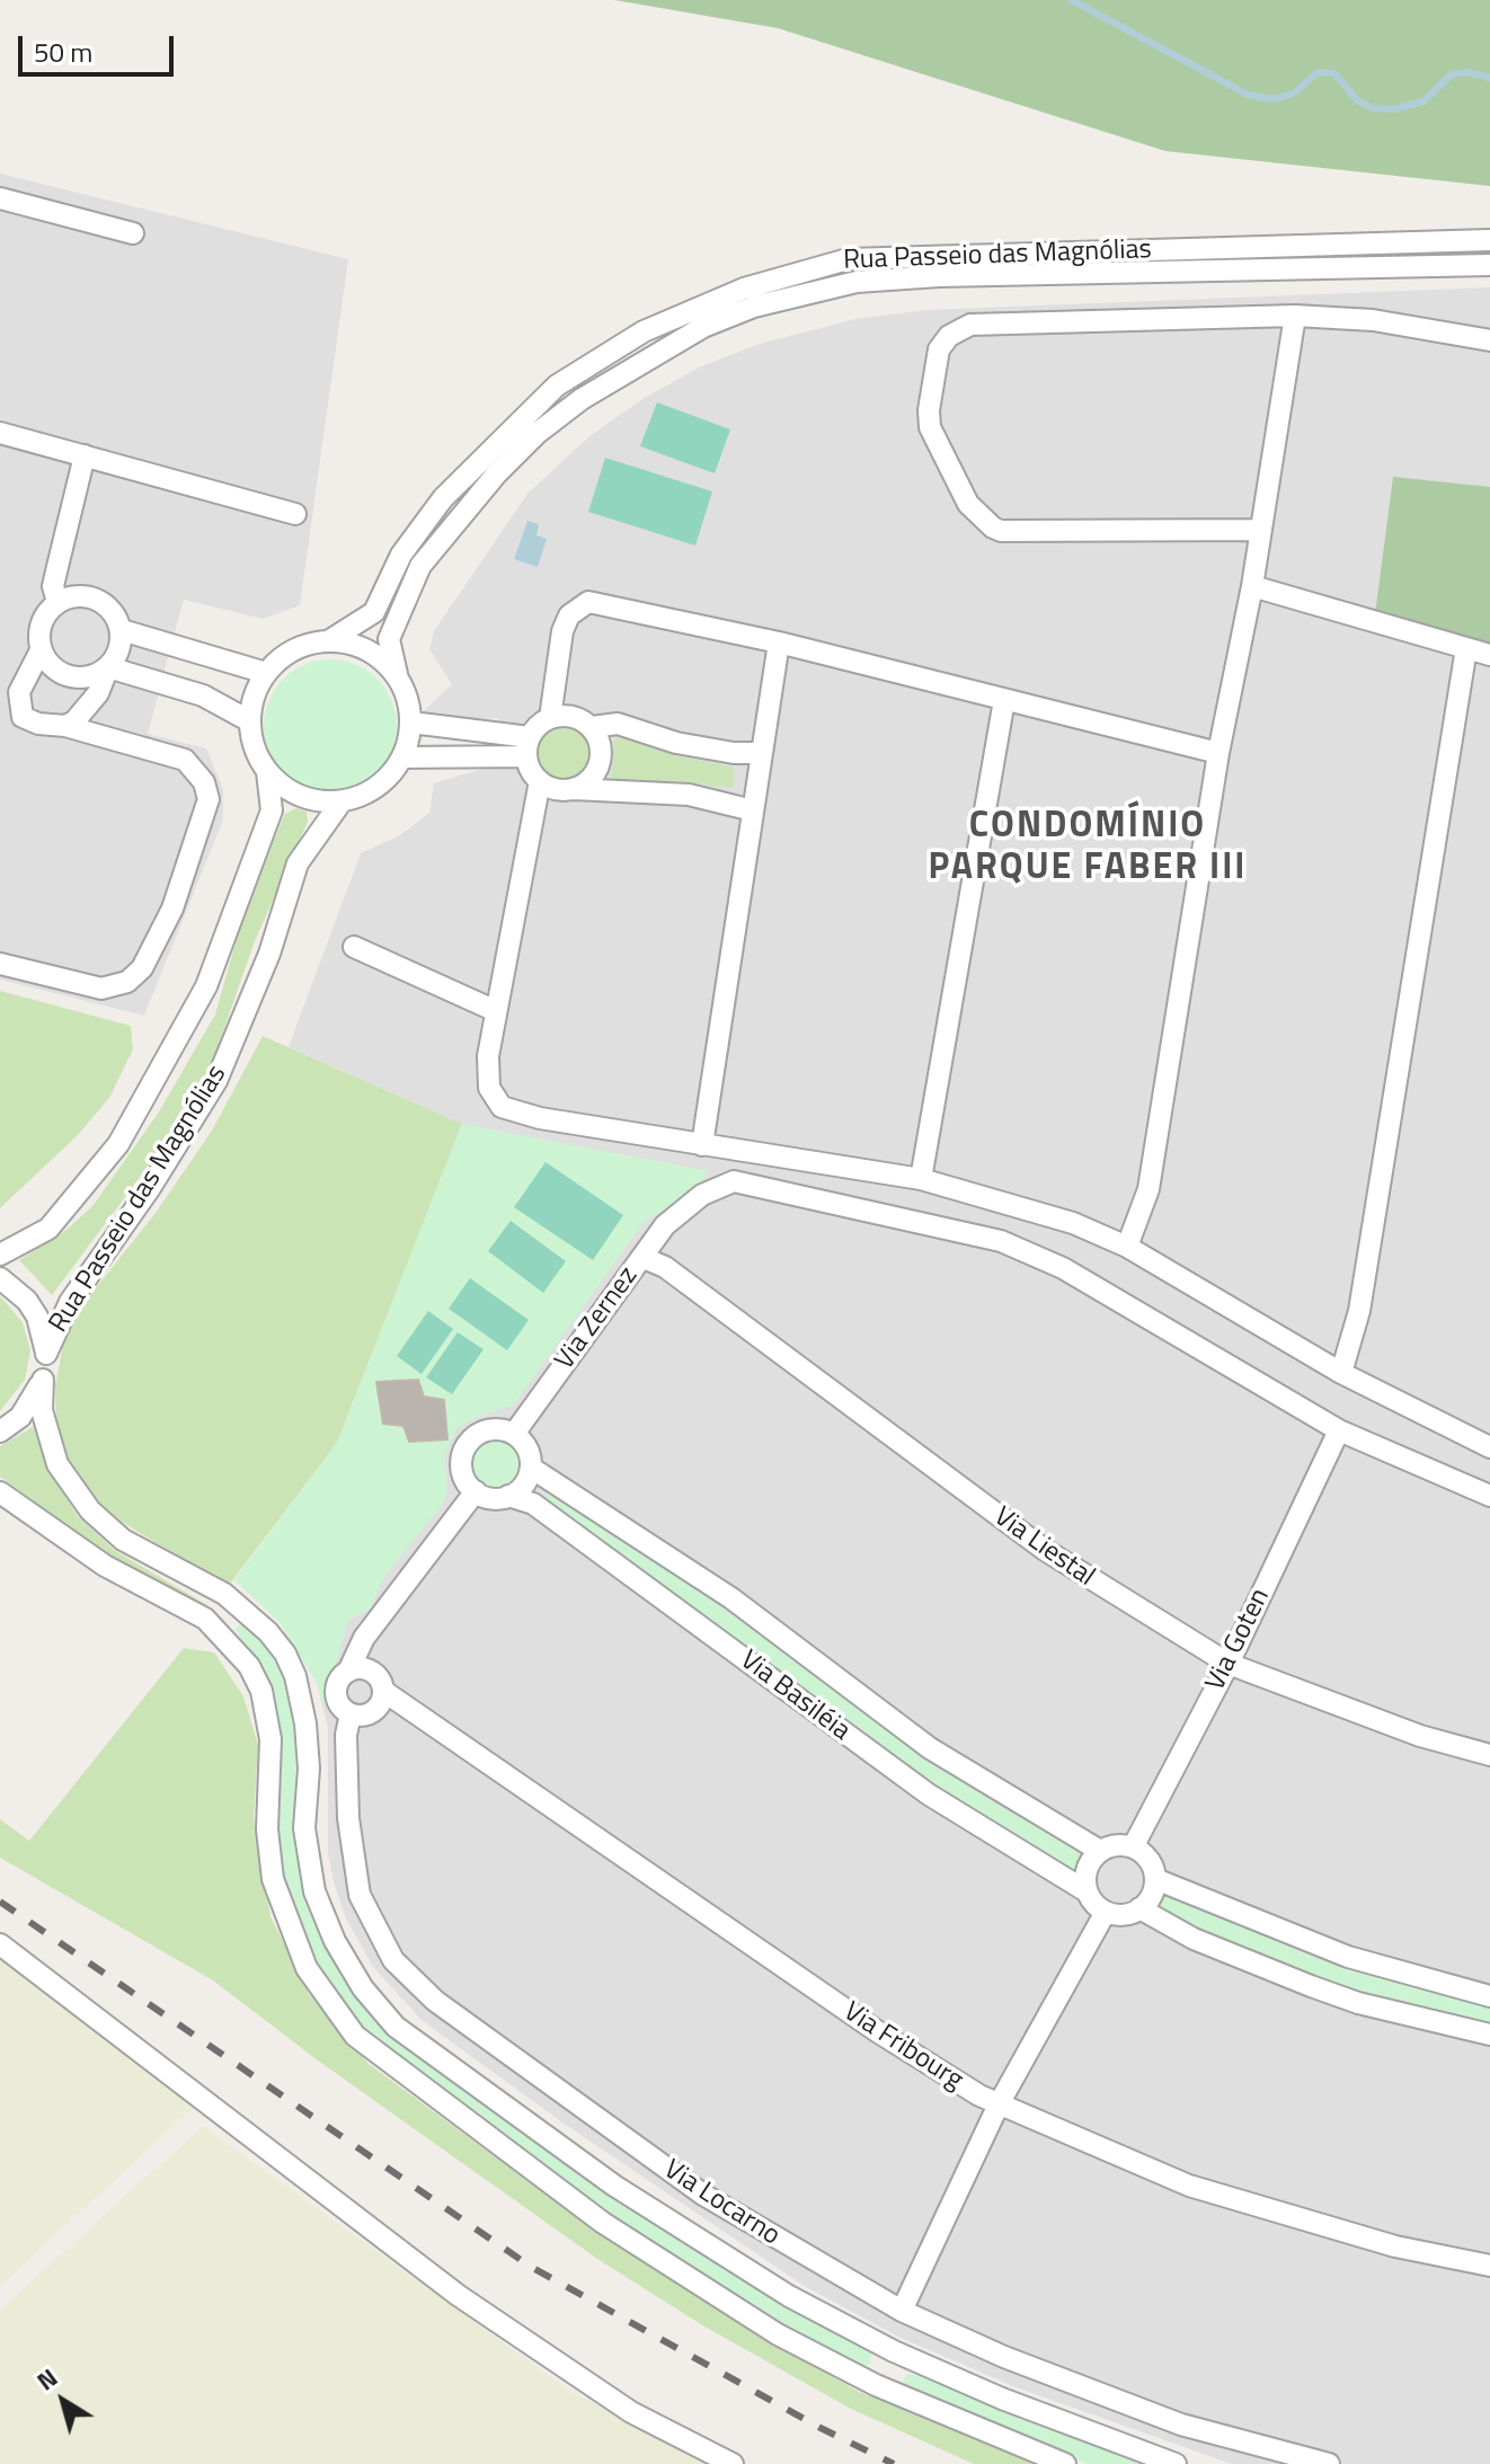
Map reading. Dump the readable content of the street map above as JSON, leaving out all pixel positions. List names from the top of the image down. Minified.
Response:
{"streets":{"street":["Rua Passeio das Magnólias","Via Zernez","Via Liestal","Via Goten","Via Basiléia","Via Fribourg","Via Locarno"]},"crossings":[["Via Zernez","Via Liestal"],["Via Zernez","Via Goten"],["Via Zernez","Via Basiléia"],["Via Liestal","Via Goten"],["Via Goten","Via Basiléia"],["Via Fribourg","Via Locarno"]],"districts":["CONDOMÍNIO PARQUE FABER III"],"scale_bar":"50 m","north":"top left"}
